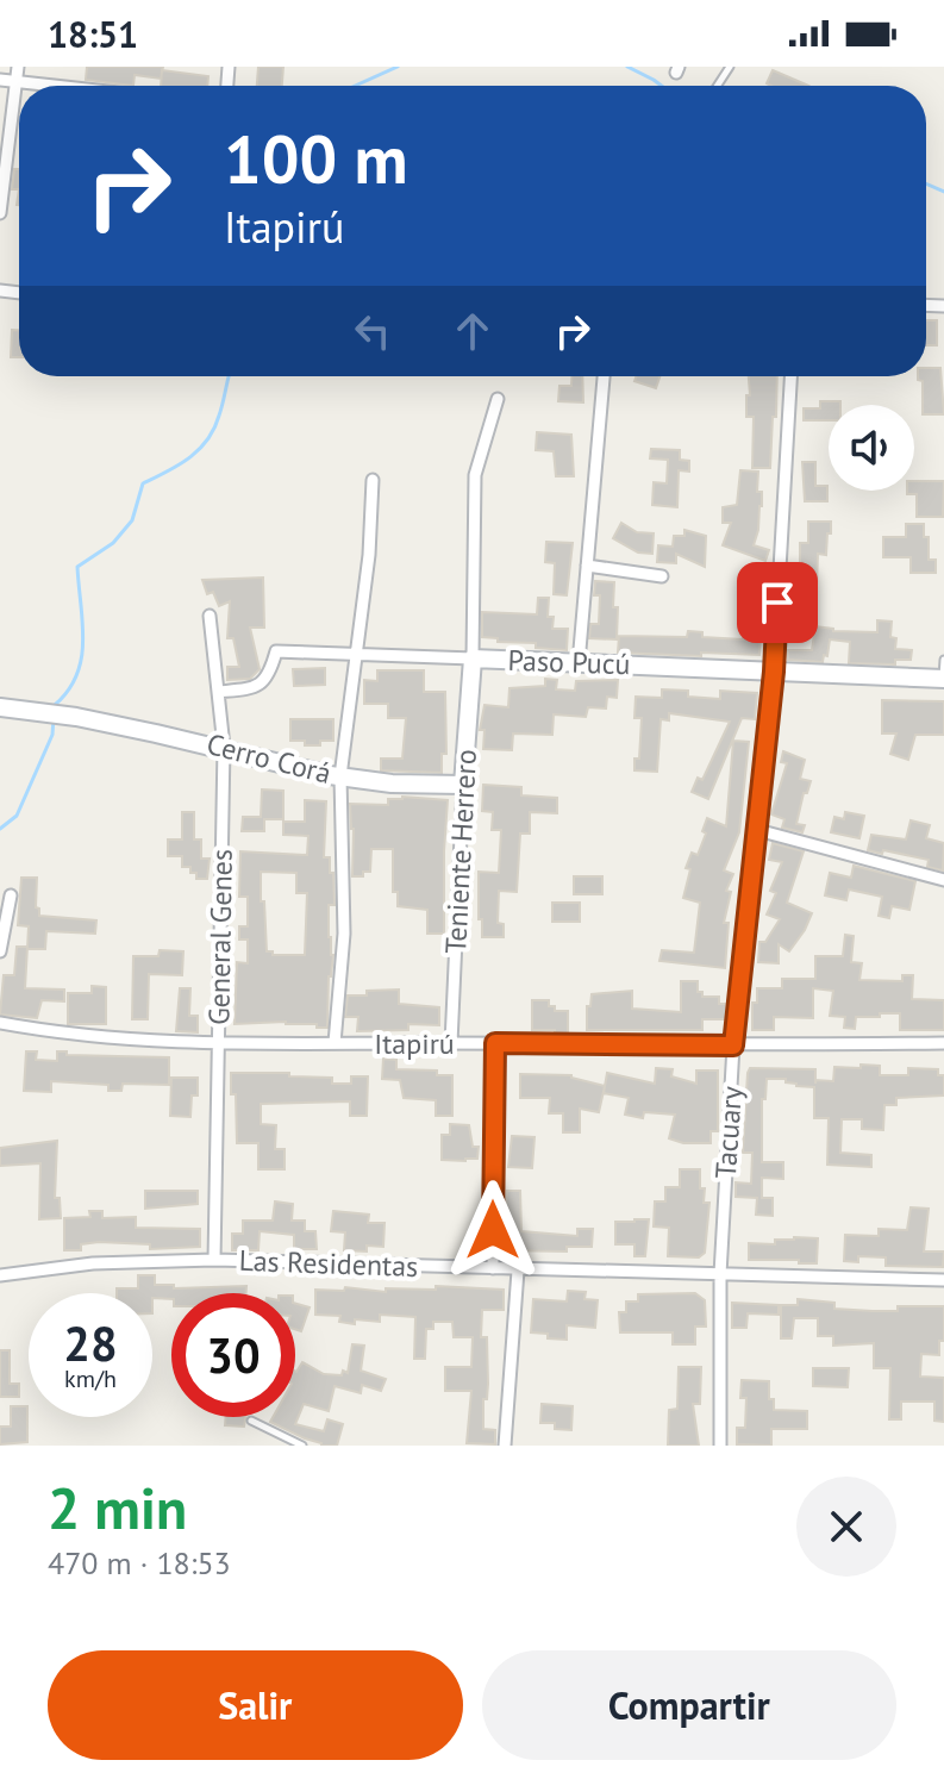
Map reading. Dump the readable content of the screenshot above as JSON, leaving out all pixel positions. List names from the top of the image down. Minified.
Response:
{"streets":{"main road":["Paso Pucú","Cerro Corá","Teniente Herrero"],"street":["General Genes","Itapirú","Tacuary","Las Residentas"]},"crossings":[["Paso Pucú","Teniente Herrero"],["Paso Pucú","General Genes"],["Paso Pucú","Tacuary"],["Cerro Corá","Teniente Herrero"],["Cerro Corá","General Genes"],["Teniente Herrero","Itapirú"],["General Genes","Itapirú"],["General Genes","Las Residentas"],["Itapirú","Tacuary"],["Tacuary","Las Residentas"]],"page":{"status":"18:51","turn":["100 m","Itapirú"],"speed":"28 km/h","limit":"30","heading":["2 min","470 m · 18:53"],"buttons":["Salir","Compartir"]}}
